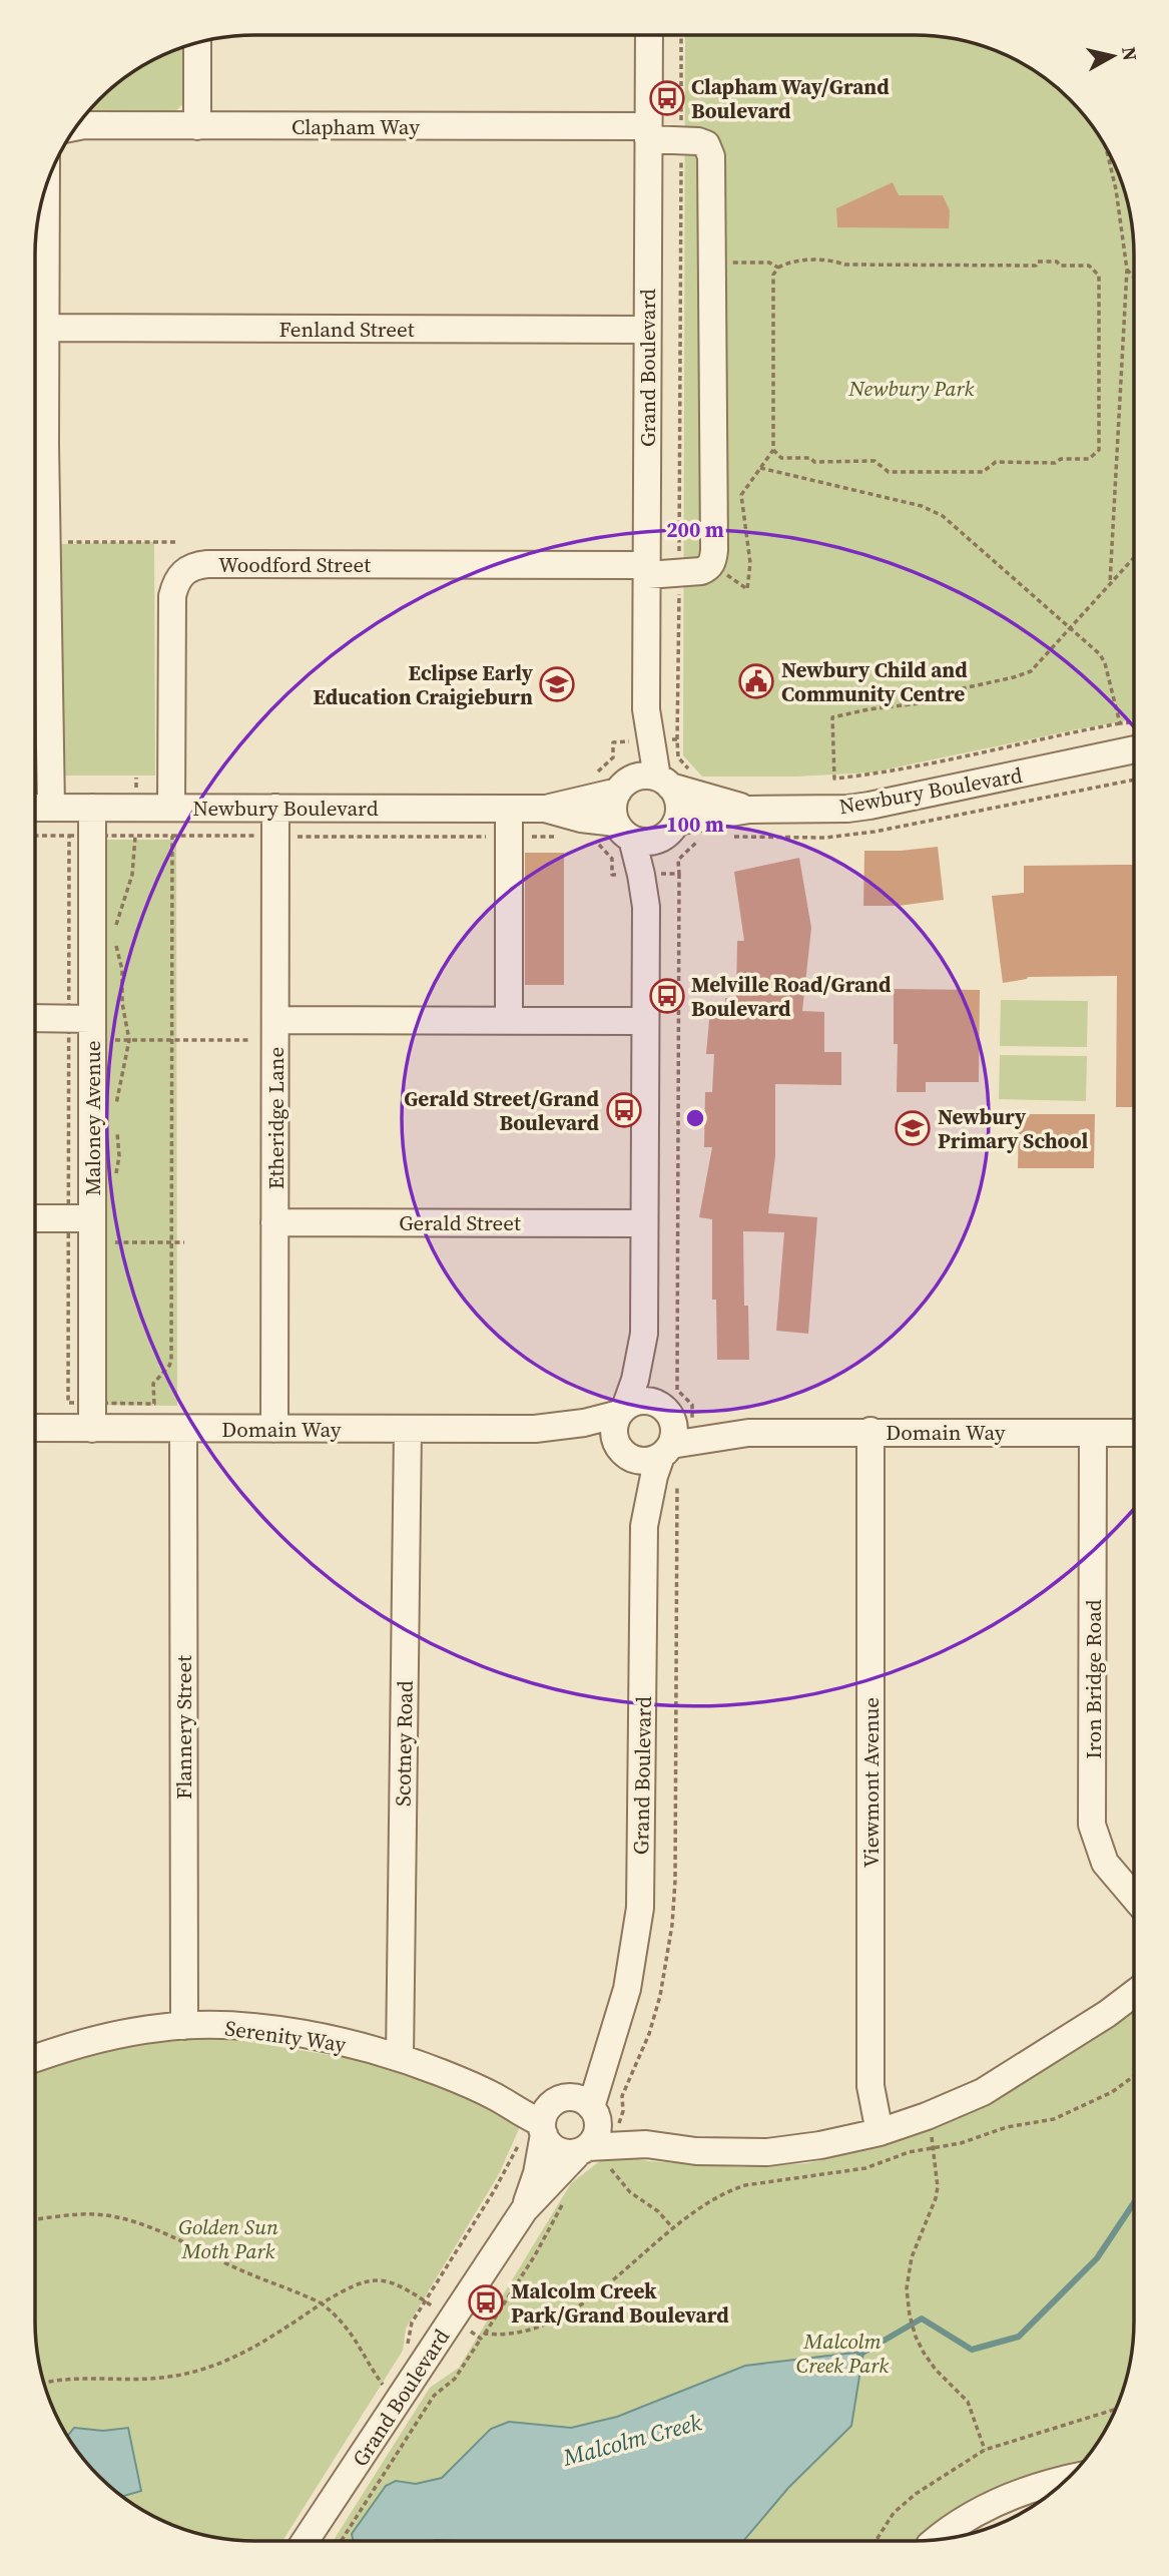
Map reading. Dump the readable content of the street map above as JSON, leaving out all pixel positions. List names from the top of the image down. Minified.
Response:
{"streets":{"street":["Clapham Way","Fenland Street","Grand Boulevard","Woodford Street","Newbury Boulevard","Maloney Avenue","Etheridge Lane","Gerald Street","Domain Way","Iron Bridge Road","Flannery Street","Scotney Road","Viewmont Avenue","Serenity Way"]},"crossings":[["Clapham Way","Grand Boulevard"],["Fenland Street","Grand Boulevard"],["Grand Boulevard","Woodford Street"],["Grand Boulevard","Newbury Boulevard"],["Grand Boulevard","Domain Way"],["Grand Boulevard","Serenity Way"],["Woodford Street","Newbury Boulevard"],["Newbury Boulevard","Maloney Avenue"],["Newbury Boulevard","Etheridge Lane"],["Maloney Avenue","Domain Way"],["Etheridge Lane","Gerald Street"],["Etheridge Lane","Domain Way"],["Domain Way","Iron Bridge Road"],["Domain Way","Flannery Street"],["Domain Way","Scotney Road"],["Domain Way","Viewmont Avenue"],["Flannery Street","Serenity Way"],["Scotney Road","Serenity Way"]],"water":["Malcolm Creek"],"parks":["Newbury Park","Golden Sun Moth Park","Malcolm Creek Park"],"places":{"bus stop":["Clapham Way/Grand Boulevard","Melville Road/Grand Boulevard","Gerald Street/Grand Boulevard","Malcolm Creek Park/Grand Boulevard"],"public building":["Newbury Child and Community Centre"],"school or university":["Eclipse Early Education Craigieburn","Newbury Primary School"]},"north":"right","rings":["200 m","100 m"]}
